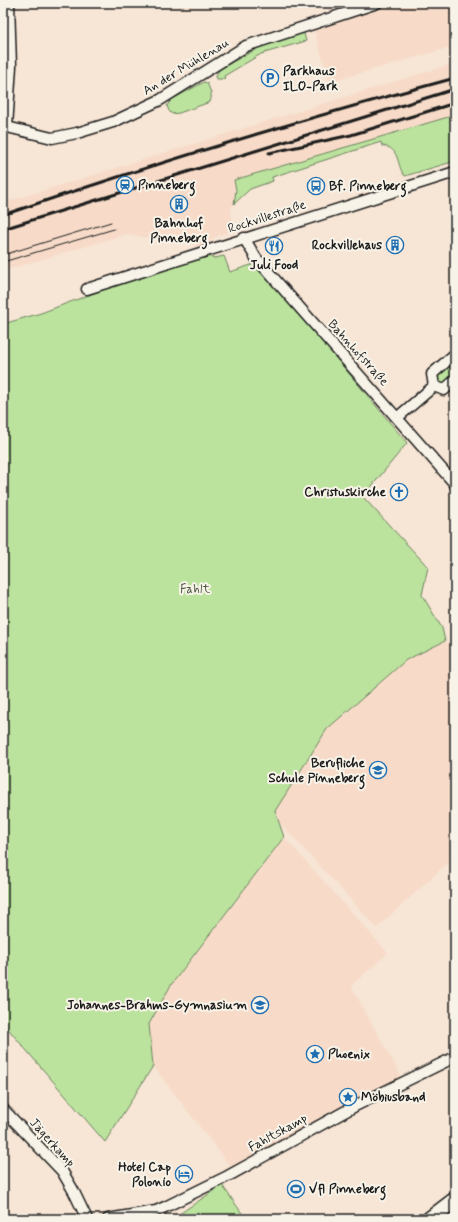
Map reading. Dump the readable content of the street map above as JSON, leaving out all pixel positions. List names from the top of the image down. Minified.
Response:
{"streets":{"street":["An der Mühlenau","Rockvillestraße","Bahnhofstraße","Fahltskamp","Jägerkamp"]},"crossings":[["Rockvillestraße","Bahnhofstraße"]],"parks":["Fahlt"],"places":{"parking":["Parkhaus ILO-Park"],"station":["Pinneberg"],"bus stop":["Bf. Pinneberg"],"building":["Bahnhof Pinneberg","Rockvillehaus"],"restaurant":["Juli Food"],"church":["Christuskirche"],"school or university":["Berufliche Schule Pinneberg","Johannes-Brahms-Gymnasium"],"place":["Phoenix","Möbiusband"],"hotel":["Hotel Cap Polonio"],"sports":["Vfl Pinneberg"]}}
